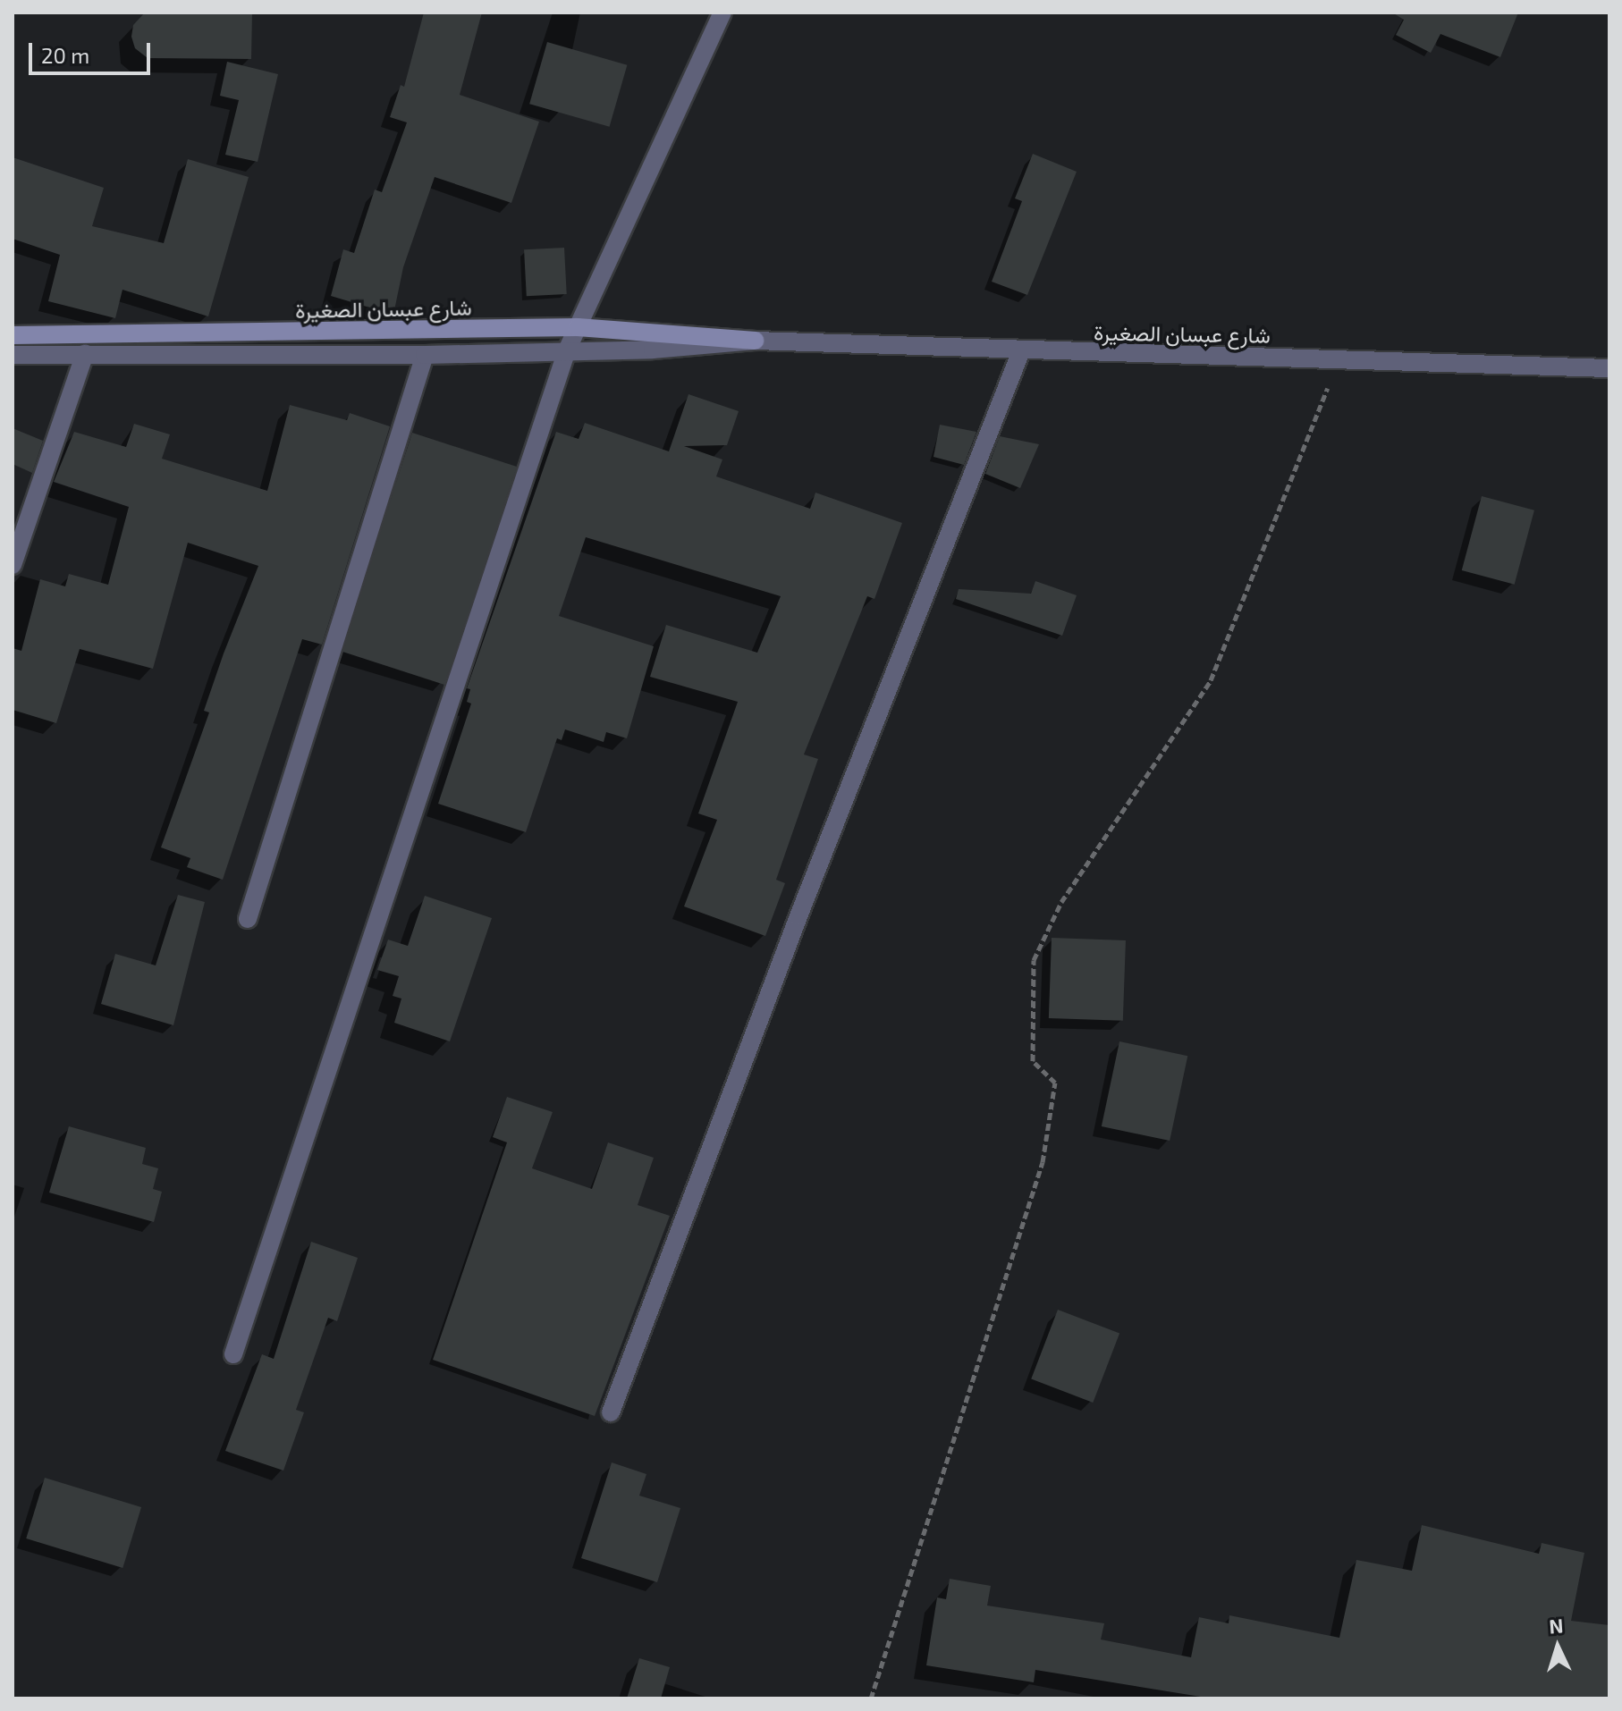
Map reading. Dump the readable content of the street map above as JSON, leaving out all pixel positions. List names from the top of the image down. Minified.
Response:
{"streets":{"main road":["شارع عبسان الصغيرة"]},"scale_bar":"20 m","north":"top"}
